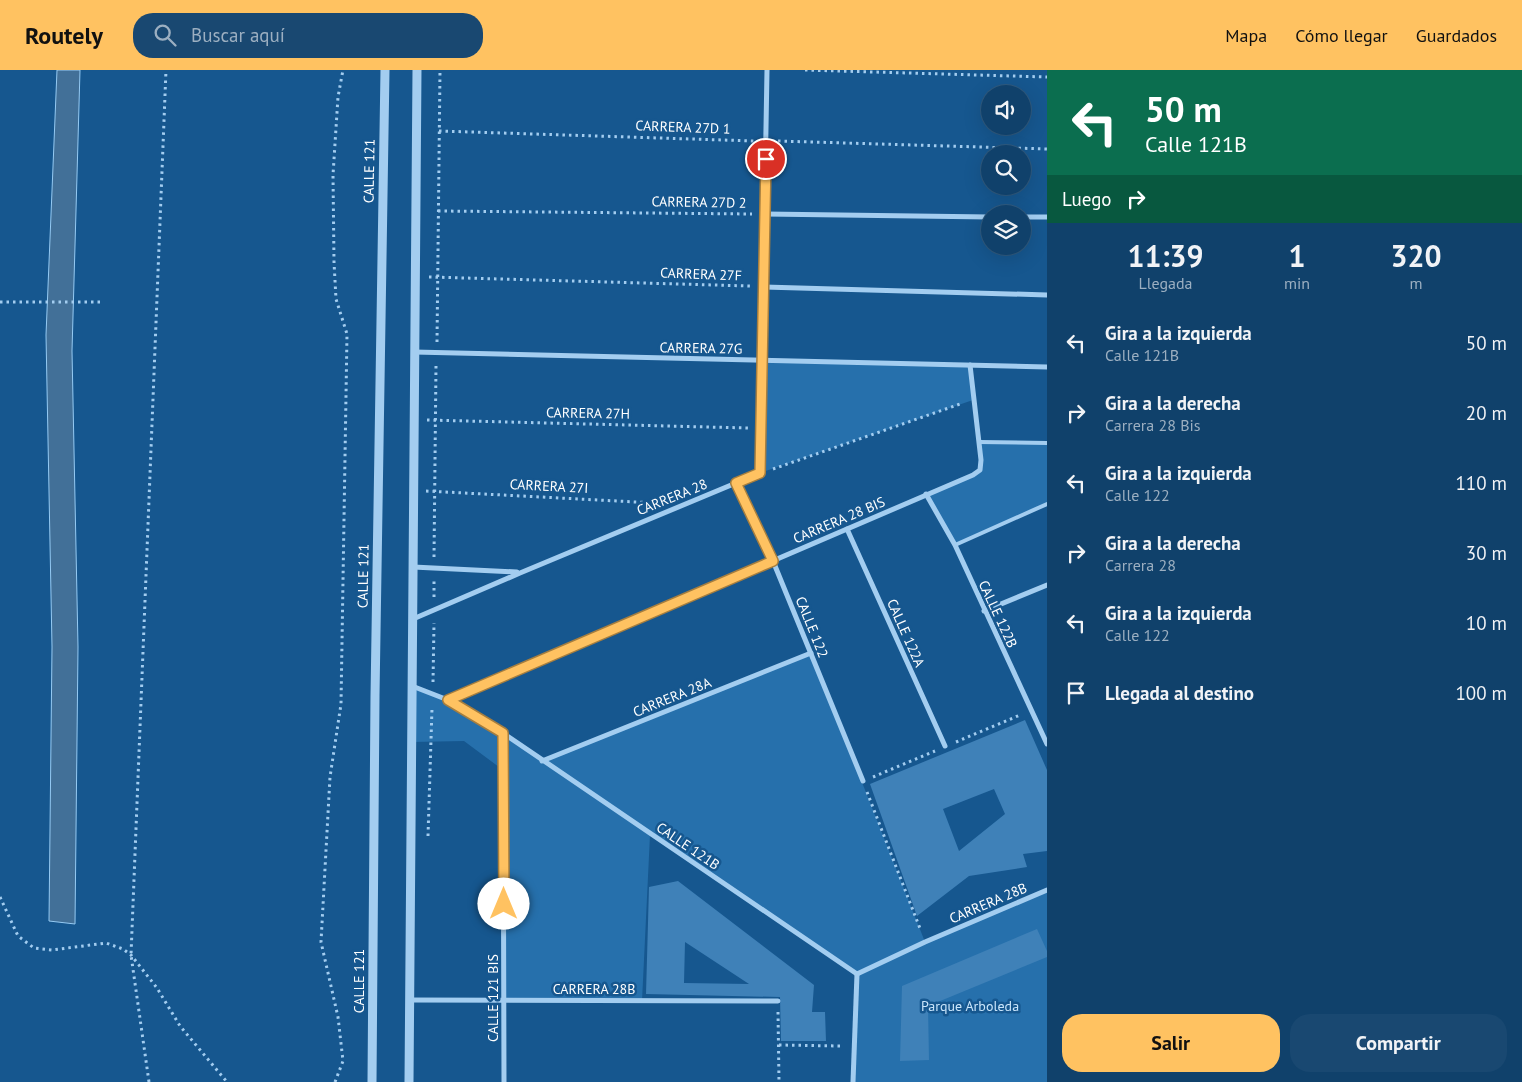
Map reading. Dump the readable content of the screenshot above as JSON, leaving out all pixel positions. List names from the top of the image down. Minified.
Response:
{"streets":{"street":["CALLE 121","CARRERA 27D 2","CARRERA 27G","CARRERA 28","CARRERA 28 BIS","CALLE 122B","CALLE 122","CALLE 122A","CARRERA 28A","CALLE 121B","CARRERA 28B","CALLE 121 BIS"],"path":["CARRERA 27D 1","CARRERA 27F","CARRERA 27H","CARRERA 27I"]},"crossings":[["CARRERA 27I","CARRERA 28"],["CARRERA 28","CALLE 122"],["CARRERA 28 BIS","CALLE 122B"],["CARRERA 28 BIS","CALLE 122"],["CARRERA 28 BIS","CALLE 122A"],["CARRERA 28 BIS","CALLE 121B"],["CALLE 122","CARRERA 28A"],["CARRERA 28A","CALLE 121B"],["CALLE 121B","CARRERA 28B"],["CALLE 121B","CALLE 121 BIS"],["CARRERA 28B","CALLE 121 BIS"]],"parks":["Parque Arboleda"],"page":{"header":"Routely","search":"Buscar aquí","nav":["Mapa","Cómo llegar","Guardados"],"turn":["50 m","Calle 121B"],"then":"Luego","eta":["11:39","Llegada","1","min","320","m"],"list":[{"name":"Gira a la izquierda","note":"Calle 121B","value":"50 m"},{"name":"Gira a la derecha","note":"Carrera 28 Bis","value":"20 m"},{"name":"Gira a la izquierda","note":"Calle 122","value":"110 m"},{"name":"Gira a la derecha","note":"Carrera 28","value":"30 m"},{"name":"Gira a la izquierda","note":"Calle 122","value":"10 m"},{"name":"Llegada al destino","value":"100 m"}],"buttons":["Salir","Compartir"]}}
